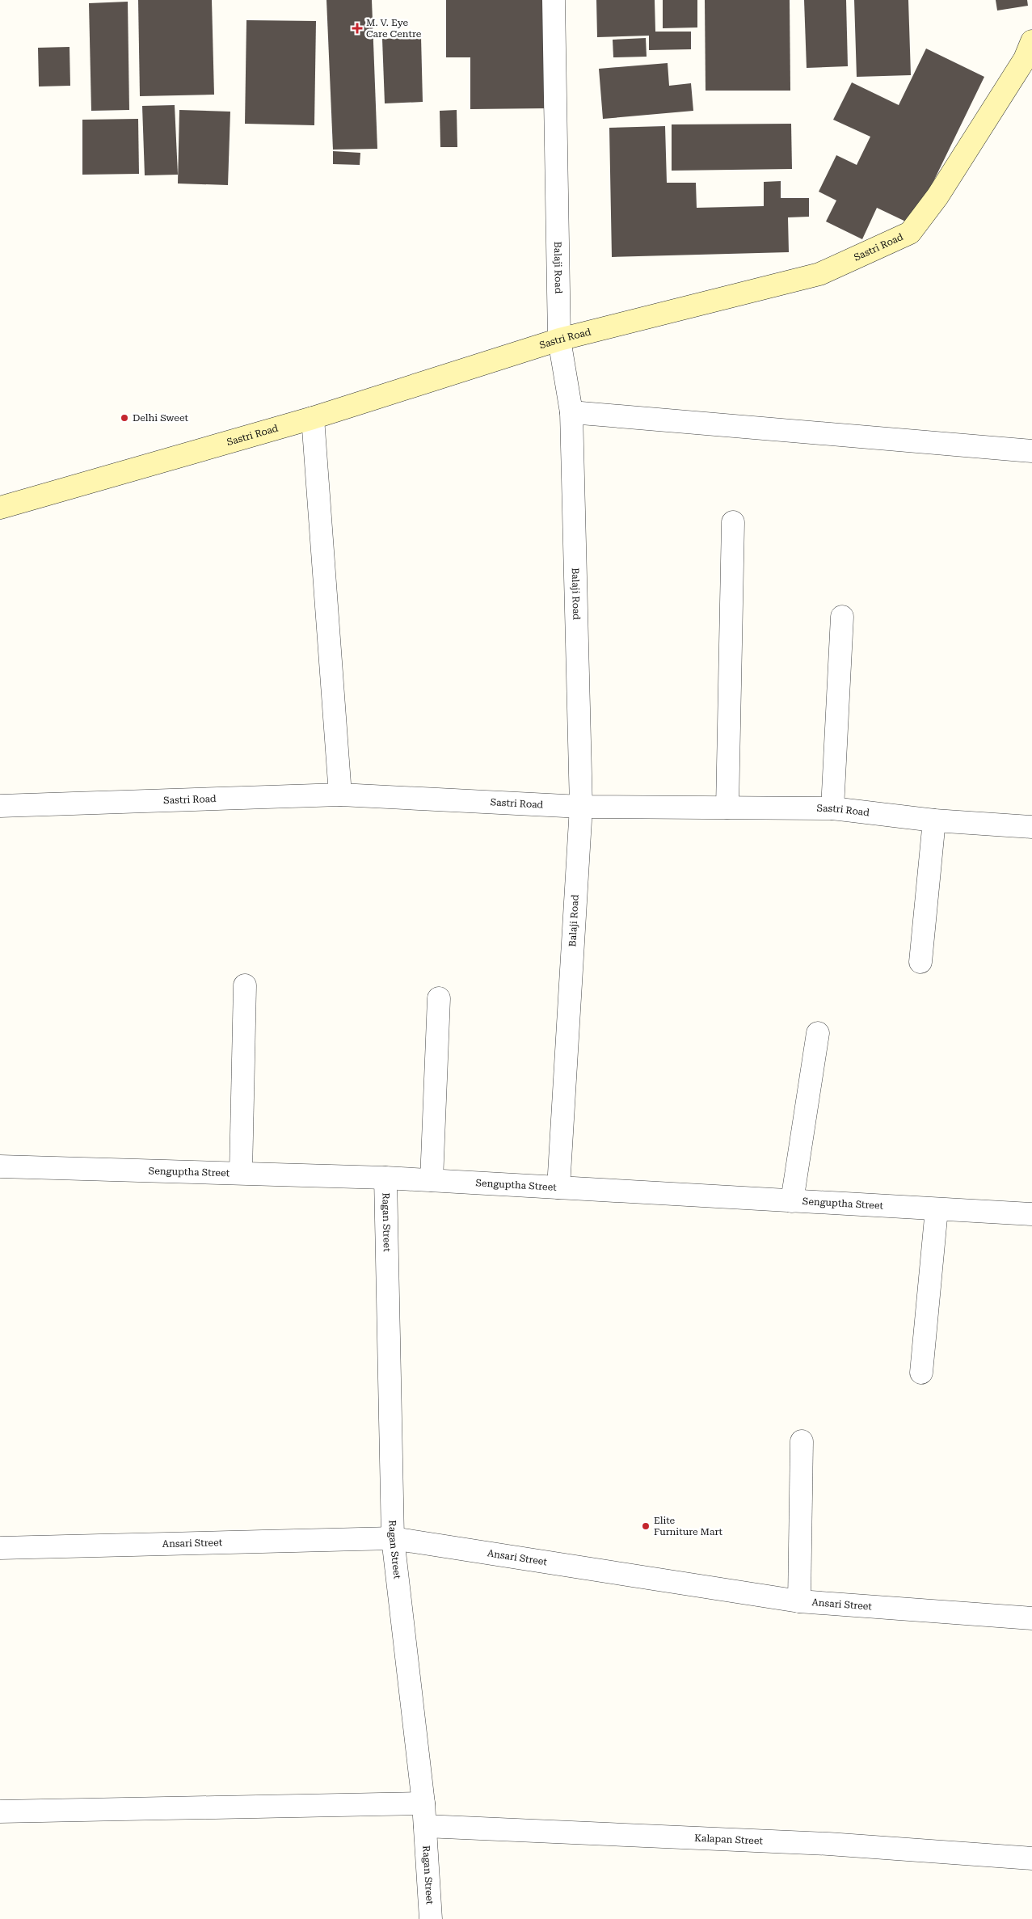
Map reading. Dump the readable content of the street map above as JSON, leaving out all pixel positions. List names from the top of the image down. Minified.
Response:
{"streets":{"main road":["Sastri Road"],"street":["Balaji Road","Senguptha Street","Ragan Street","Ansari Street","Kalapan Street"]},"crossings":[["Sastri Road","Balaji Road"],["Balaji Road","Senguptha Street"],["Senguptha Street","Ragan Street"],["Ragan Street","Ansari Street"],["Ragan Street","Kalapan Street"]],"places":{"health":["M. V. Eye Care Centre"],"other":["Delhi Sweet","Elite Furniture Mart"]}}
